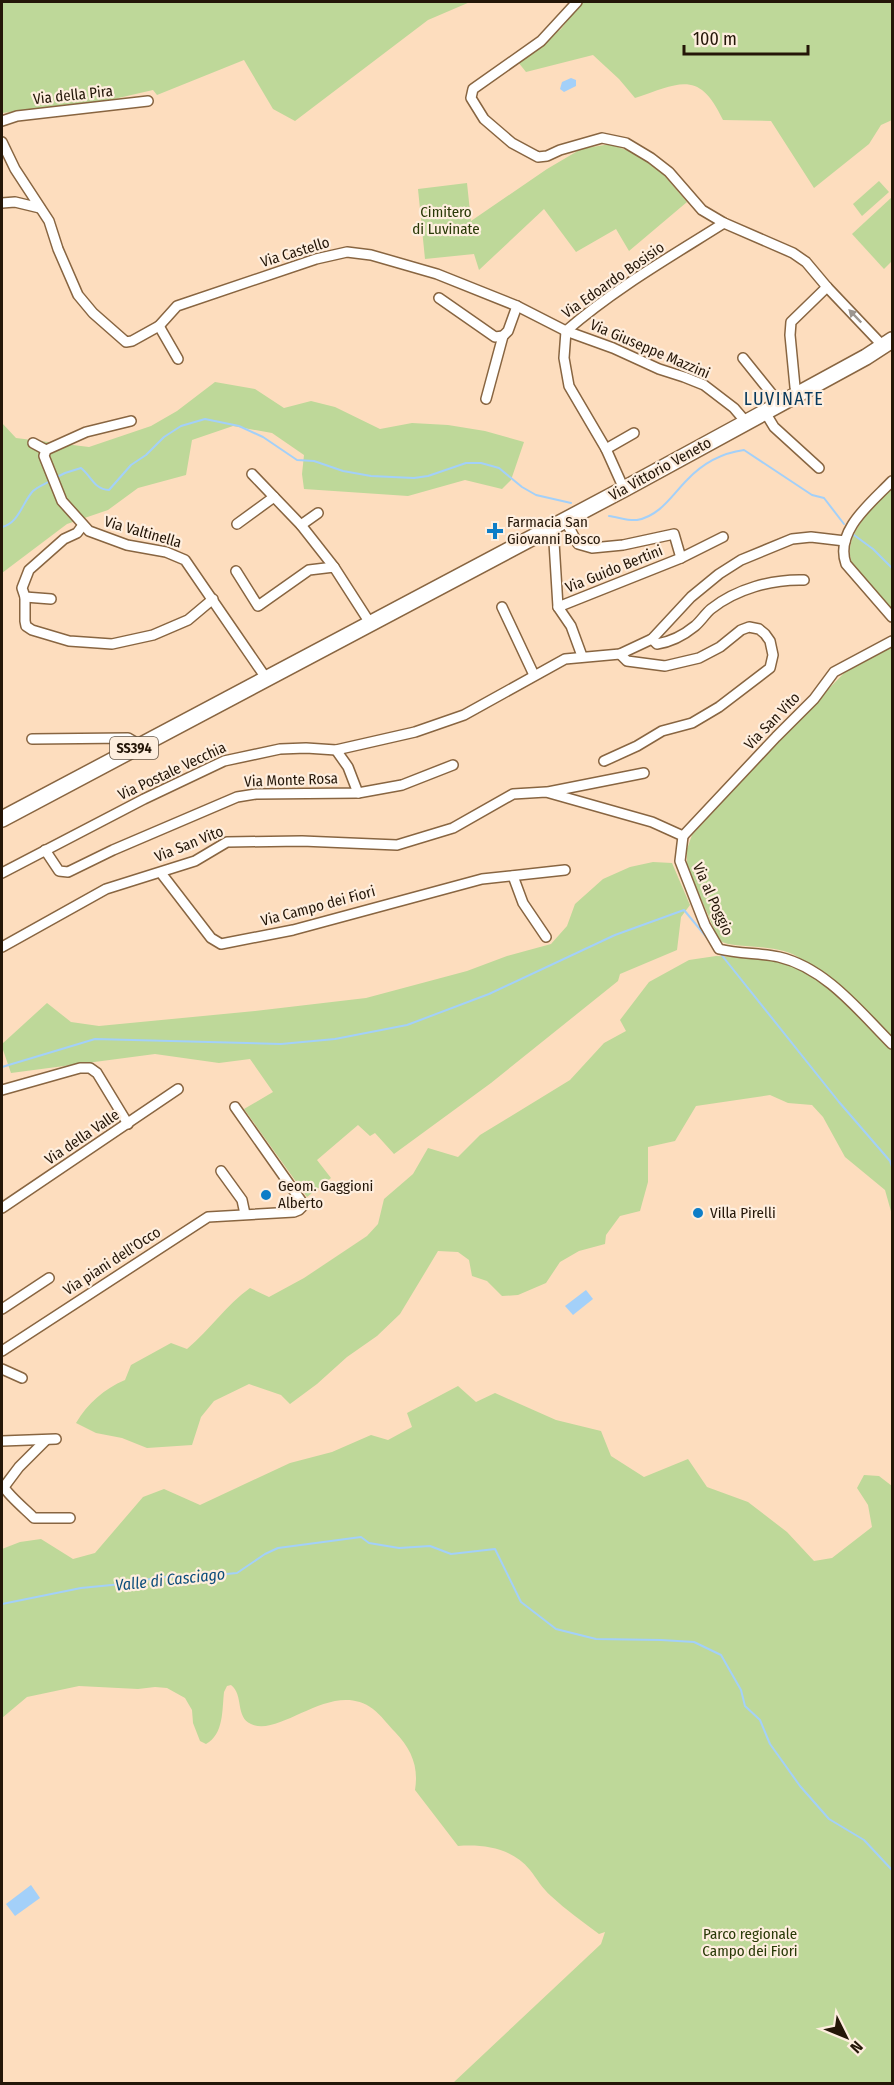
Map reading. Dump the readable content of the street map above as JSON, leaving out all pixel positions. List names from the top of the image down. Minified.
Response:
{"streets":{"main road":["Via Vittorio Veneto","SS394"],"street":["Via della Pira","Via Castello","Via Edoardo Bosisio","Via Giuseppe Mazzini","Via Valtinella","Via Guido Bertini","Via San Vito","Via Postale Vecchia","Via Monte Rosa","Via al Poggio","Via Campo dei Fiori","Via della Valle","Via piani dell'Occo"]},"crossings":[["Via Castello","Via Edoardo Bosisio"],["Via Castello","Via Giuseppe Mazzini"],["Via Edoardo Bosisio","Via Giuseppe Mazzini"],["Via Edoardo Bosisio","Via Vittorio Veneto"],["Via Giuseppe Mazzini","Via Vittorio Veneto"],["Via Vittorio Veneto","Via Valtinella"],["Via Vittorio Veneto","Via Guido Bertini"],["Via Vittorio Veneto","SS394"],["Via Valtinella","SS394"],["Via Guido Bertini","Via Postale Vecchia"],["Via San Vito","Via al Poggio"],["Via San Vito","Via Campo dei Fiori"],["Via Postale Vecchia","Via Monte Rosa"]],"districts":["LUVINATE"],"water":["Valle di Casciago"],"parks":["Cimitero di Luvinate","Parco regionale Campo dei Fiori"],"places":{"health":["Farmacia San Giovanni Bosco"],"other":["Geom. Gaggioni Alberto","Villa Pirelli"]},"scale_bar":"100 m","north":"bottom right"}
